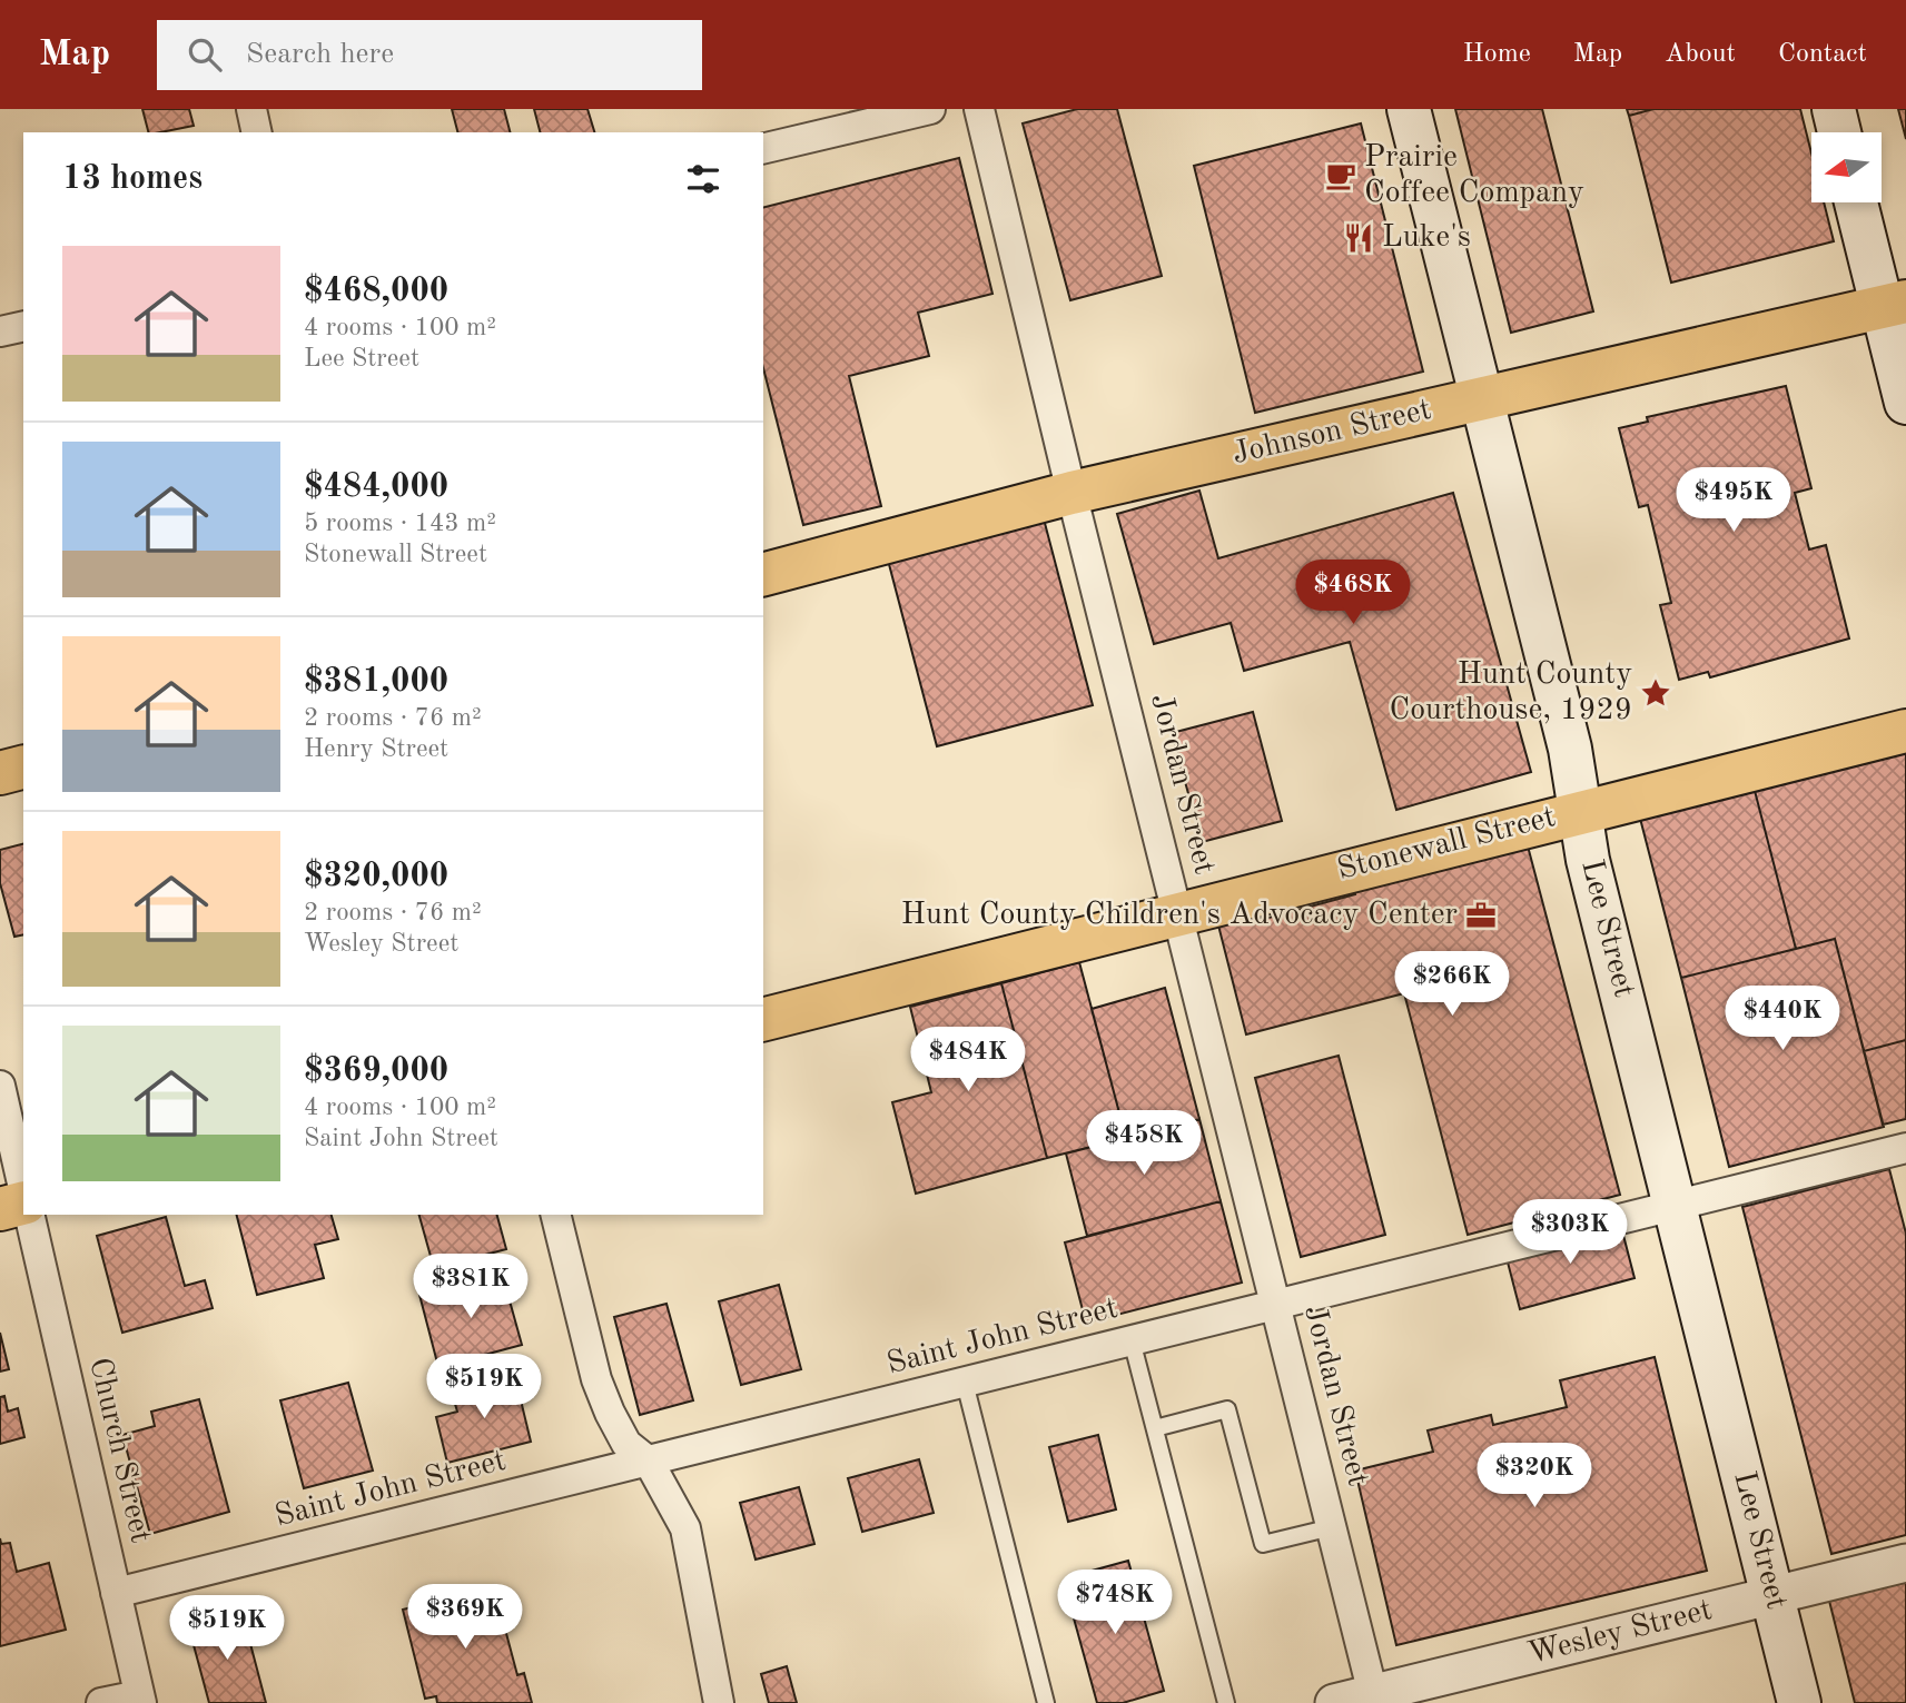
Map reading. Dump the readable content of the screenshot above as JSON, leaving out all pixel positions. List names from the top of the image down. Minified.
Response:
{"streets":{"main road":["Johnson Street","Stonewall Street","Lee Street"],"street":["Jordan Street","Saint John Street","Church Street","Wesley Street"]},"crossings":[["Johnson Street","Jordan Street"],["Johnson Street","Lee Street"],["Jordan Street","Stonewall Street"],["Jordan Street","Saint John Street"],["Jordan Street","Wesley Street"],["Stonewall Street","Lee Street"],["Lee Street","Saint John Street"],["Lee Street","Wesley Street"],["Saint John Street","Church Street"]],"places":{"cafe":["Prairie Coffee Company"],"restaurant":["Luke's"],"place":["Hunt County Courthouse, 1929"],"office":["Hunt County Children's Advocacy Center"]},"north":"left","page":{"header":"Map","search":"Search here","nav":["Home","Map","About","Contact"],"heading":"13 homes","list":[{"name":"$468,000","note":"4 rooms · 100 m² · Lee Street"},{"name":"$484,000","note":"5 rooms · 143 m² · Stonewall Street"},{"name":"$381,000","note":"2 rooms · 76 m² · Henry Street"},{"name":"$320,000","note":"2 rooms · 76 m² · Wesley Street"},{"name":"$369,000","note":"4 rooms · 100 m² · Saint John Street"}],"price":["$495K","$468K","$266K","$440K","$484K","$458K","$303K","$381K","$519K","$320K","$748K","$369K","$519K"]}}
